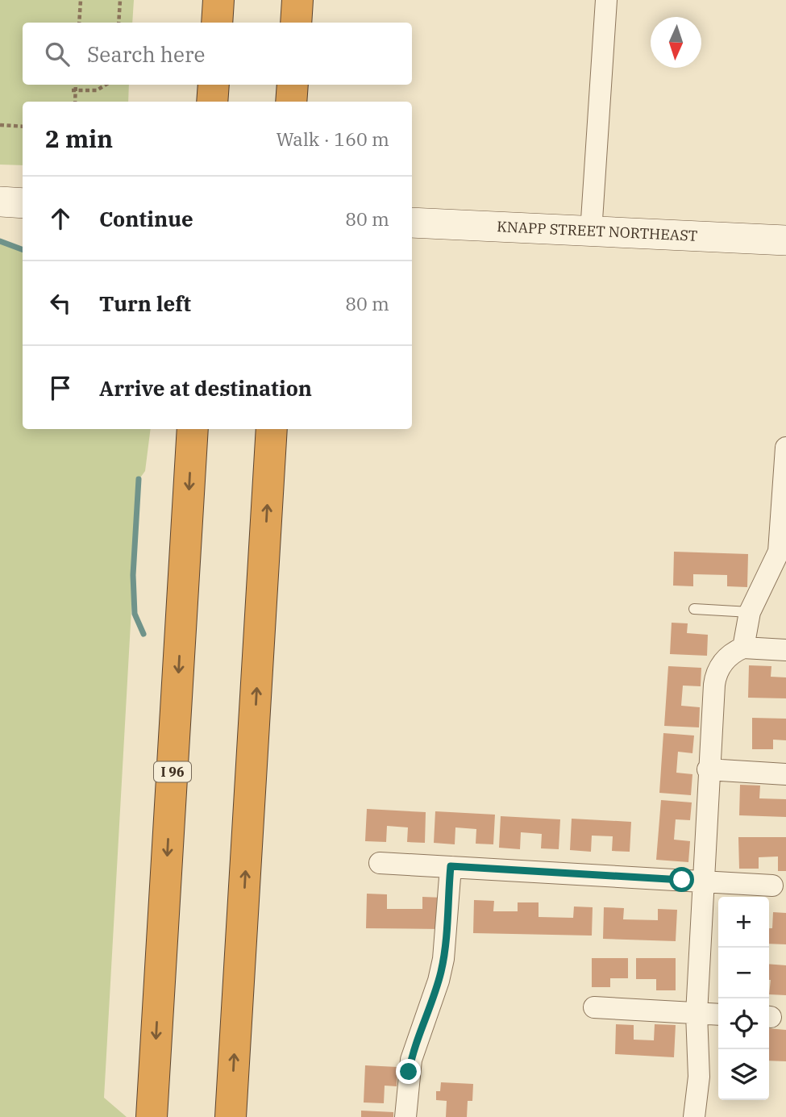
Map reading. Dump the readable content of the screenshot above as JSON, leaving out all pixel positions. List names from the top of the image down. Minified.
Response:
{"streets":{"highway":["I 96"],"main road":["KNAPP STREET NORTHEAST"]},"north":"bottom","page":{"search":"Search here","heading":["2 min","Walk · 160 m"],"list":[["Continue","80 m"],["Turn left","80 m"],"Arrive at destination"],"map_buttons":["+","−"]}}
